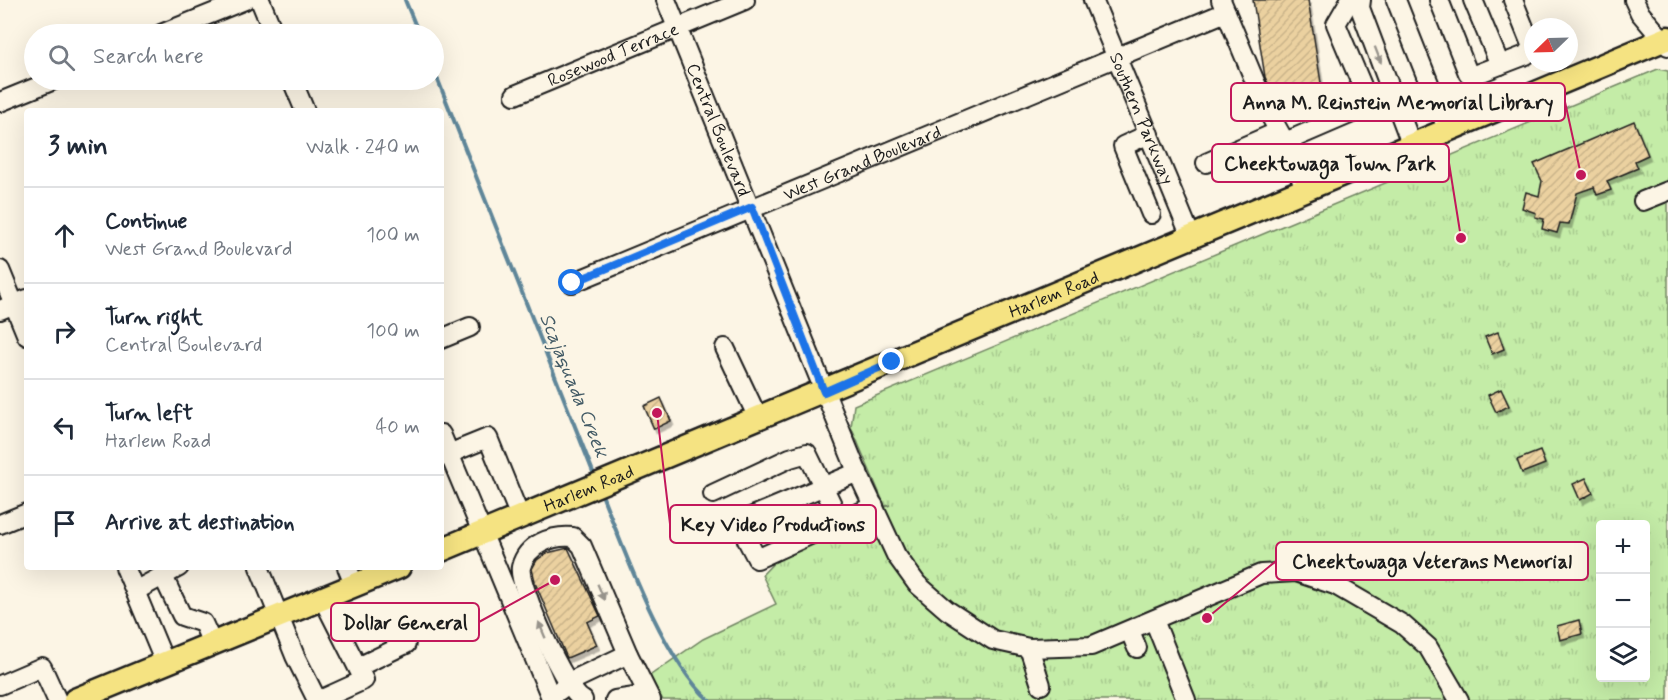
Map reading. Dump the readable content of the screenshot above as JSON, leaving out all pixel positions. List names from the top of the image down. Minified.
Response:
{"streets":{"main road":["Harlem Road"],"street":["Rosewood Terrace","Southern Parkway","Central Boulevard","West Grand Boulevard"]},"crossings":[["Rosewood Terrace","Central Boulevard"],["Southern Parkway","West Grand Boulevard"],["Southern Parkway","Harlem Road"],["Central Boulevard","West Grand Boulevard"],["Central Boulevard","Harlem Road"]],"water":["Scajaquada Creek"],"places":["Anna M. Reinstein Memorial Library","Cheektowaga Town Park","Key Video Productions","Dollar General","Cheektowaga Veterans Memorial"],"north":"bottom left","page":{"search":"Search here","heading":["3 min","Walk · 240 m"],"list":[["Continue","West Grand Boulevard","100 m"],["Turn right","Central Boulevard","100 m"],["Turn left","Harlem Road","40 m"],"Arrive at destination"],"map_buttons":["+","−"]}}
